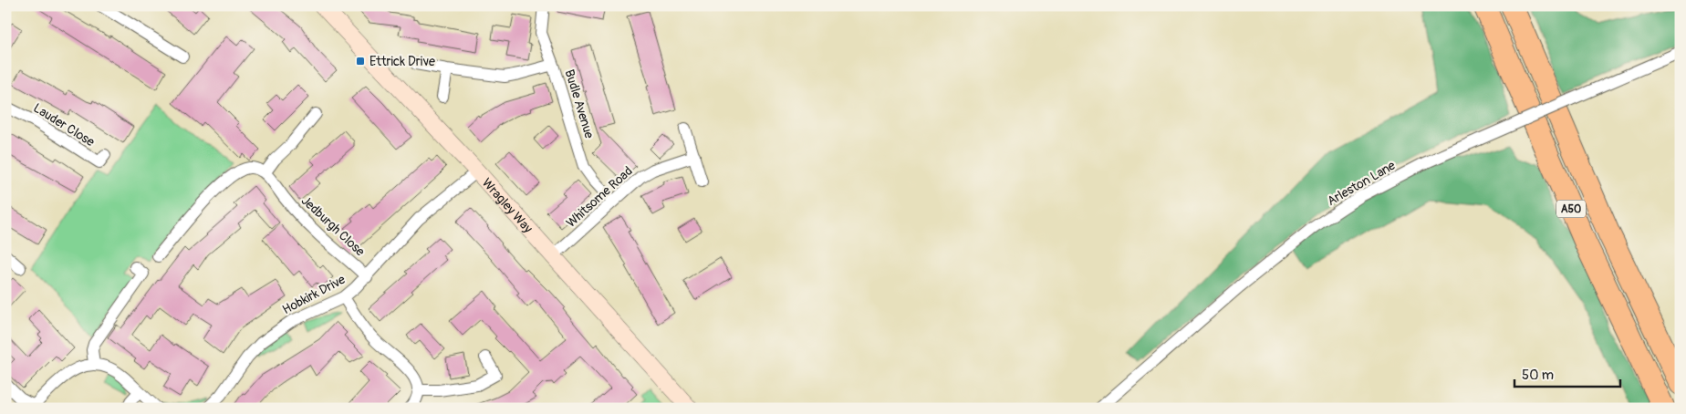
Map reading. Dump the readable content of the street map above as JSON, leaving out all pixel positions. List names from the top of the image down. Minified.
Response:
{"streets":{"highway":["A50"],"street":["Budle Avenue","Lauder Close","Arleston Lane","Whitsome Road","Wragley Way","Jedburgh Close","Hobkirk Drive"]},"crossings":[["Budle Avenue","Whitsome Road"],["Whitsome Road","Wragley Way"],["Wragley Way","Hobkirk Drive"],["Jedburgh Close","Hobkirk Drive"]],"places":{"transit":["Ettrick Drive"]},"scale_bar":"50 m"}
